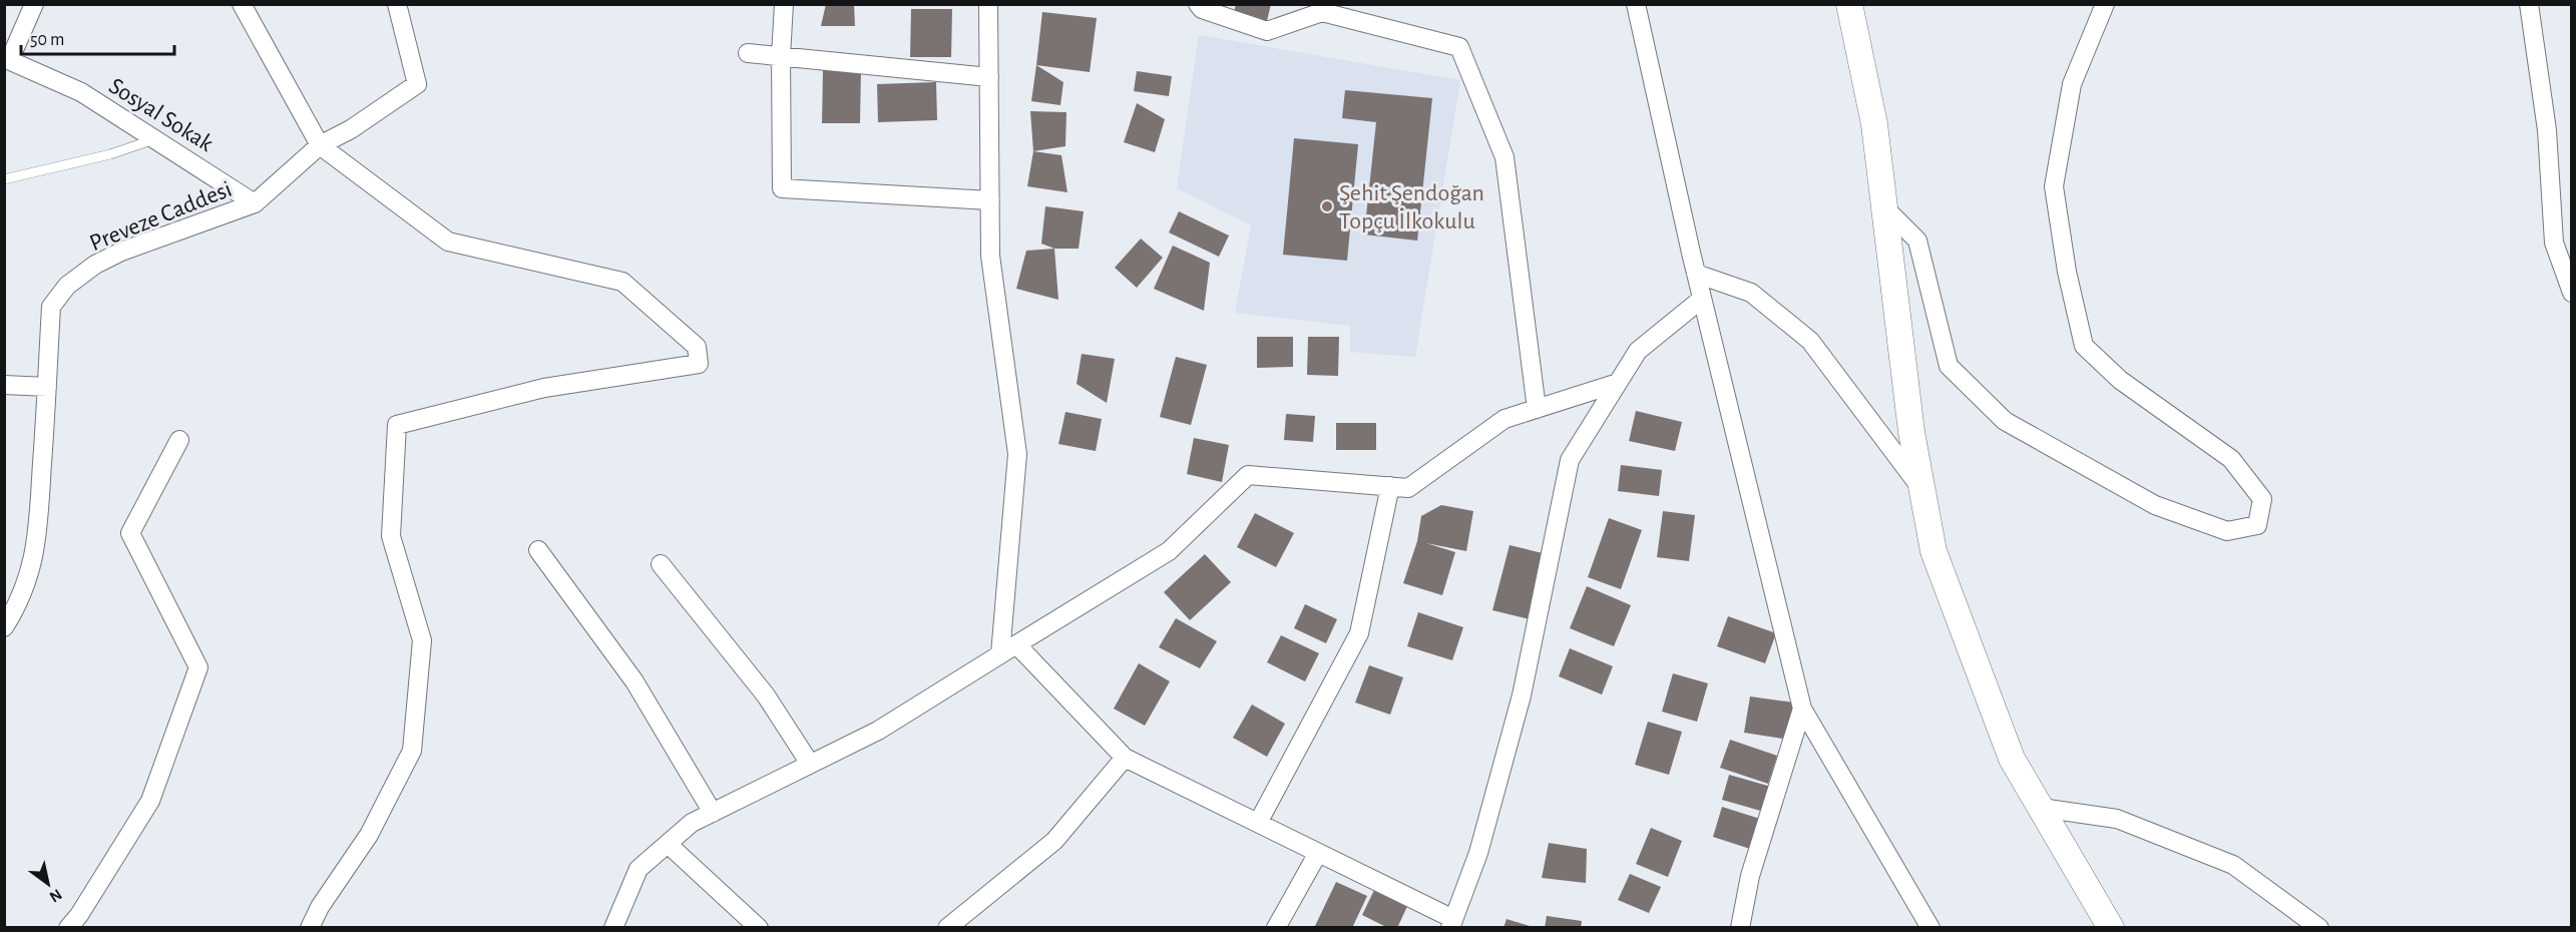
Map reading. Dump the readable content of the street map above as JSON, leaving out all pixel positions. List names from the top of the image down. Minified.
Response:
{"streets":{"street":["Sosyal Sokak","Preveze Caddesi"]},"crossings":[["Sosyal Sokak","Preveze Caddesi"]],"places":["Şehit Şendoğan Topçu İlkokulu"],"scale_bar":"50 m","north":"bottom right"}
